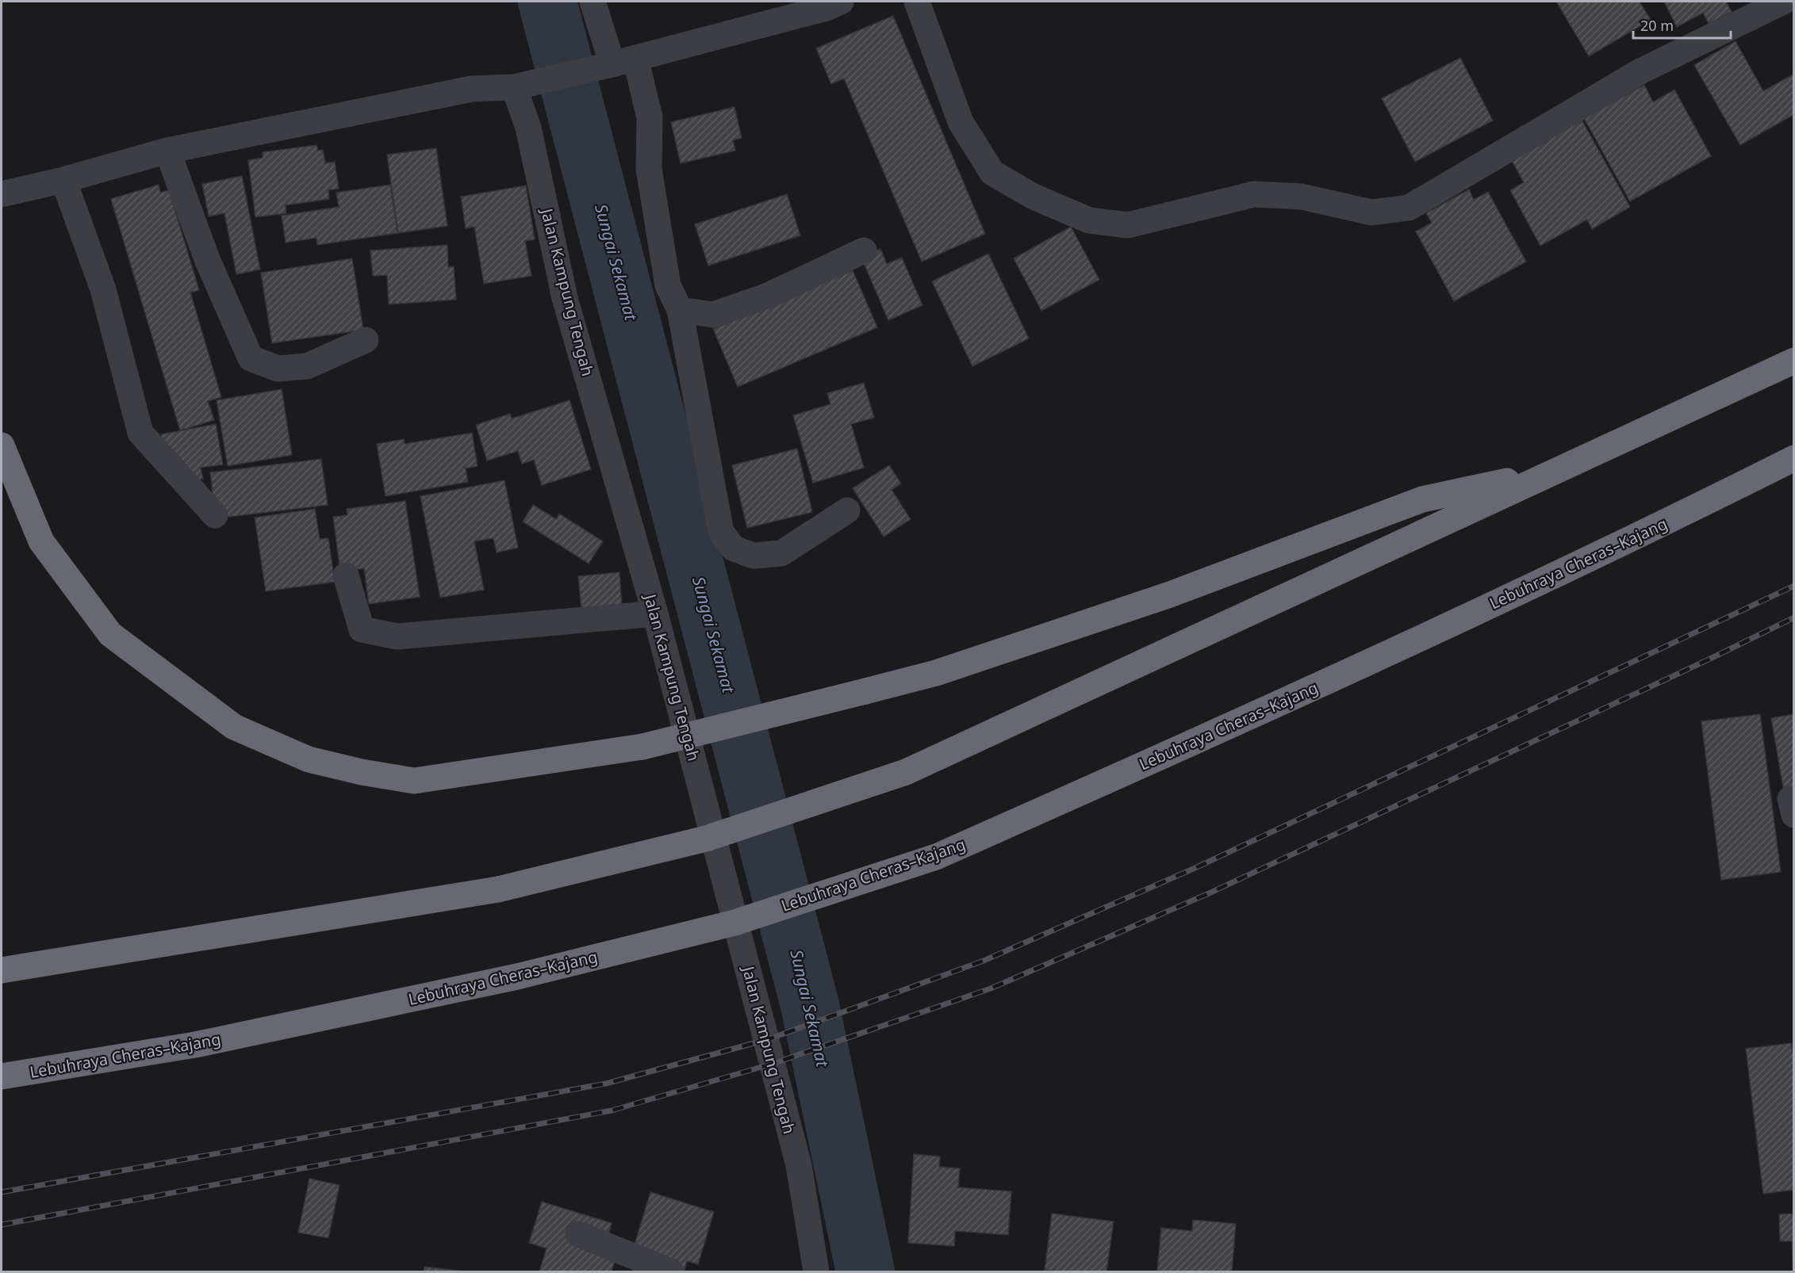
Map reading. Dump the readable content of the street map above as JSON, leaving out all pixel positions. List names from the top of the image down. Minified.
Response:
{"streets":{"highway":["Lebuhraya Cheras–Kajang"],"street":["Jalan Kampung Tengah"]},"water":["Sungai Sekamat"],"scale_bar":"20 m"}
